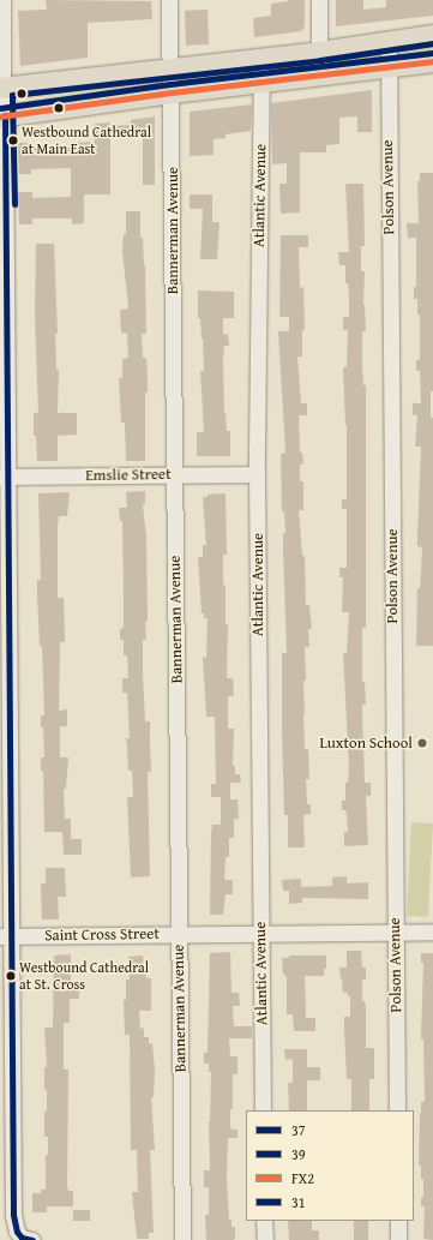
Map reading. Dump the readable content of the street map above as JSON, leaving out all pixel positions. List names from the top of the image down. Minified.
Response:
{"streets":{"street":["Polson Avenue","Atlantic Avenue","Bannerman Avenue","Emslie Street","Saint Cross Street"]},"crossings":[["Polson Avenue","Saint Cross Street"],["Atlantic Avenue","Emslie Street"],["Atlantic Avenue","Saint Cross Street"],["Bannerman Avenue","Emslie Street"],["Bannerman Avenue","Saint Cross Street"]],"places":["Westbound Cathedral at Main East","Luxton School","Westbound Cathedral at St. Cross"],"lines":["transit line 39","transit line 31","transit line FX2","transit line 37"],"legend":["37","39","FX2","31"]}
